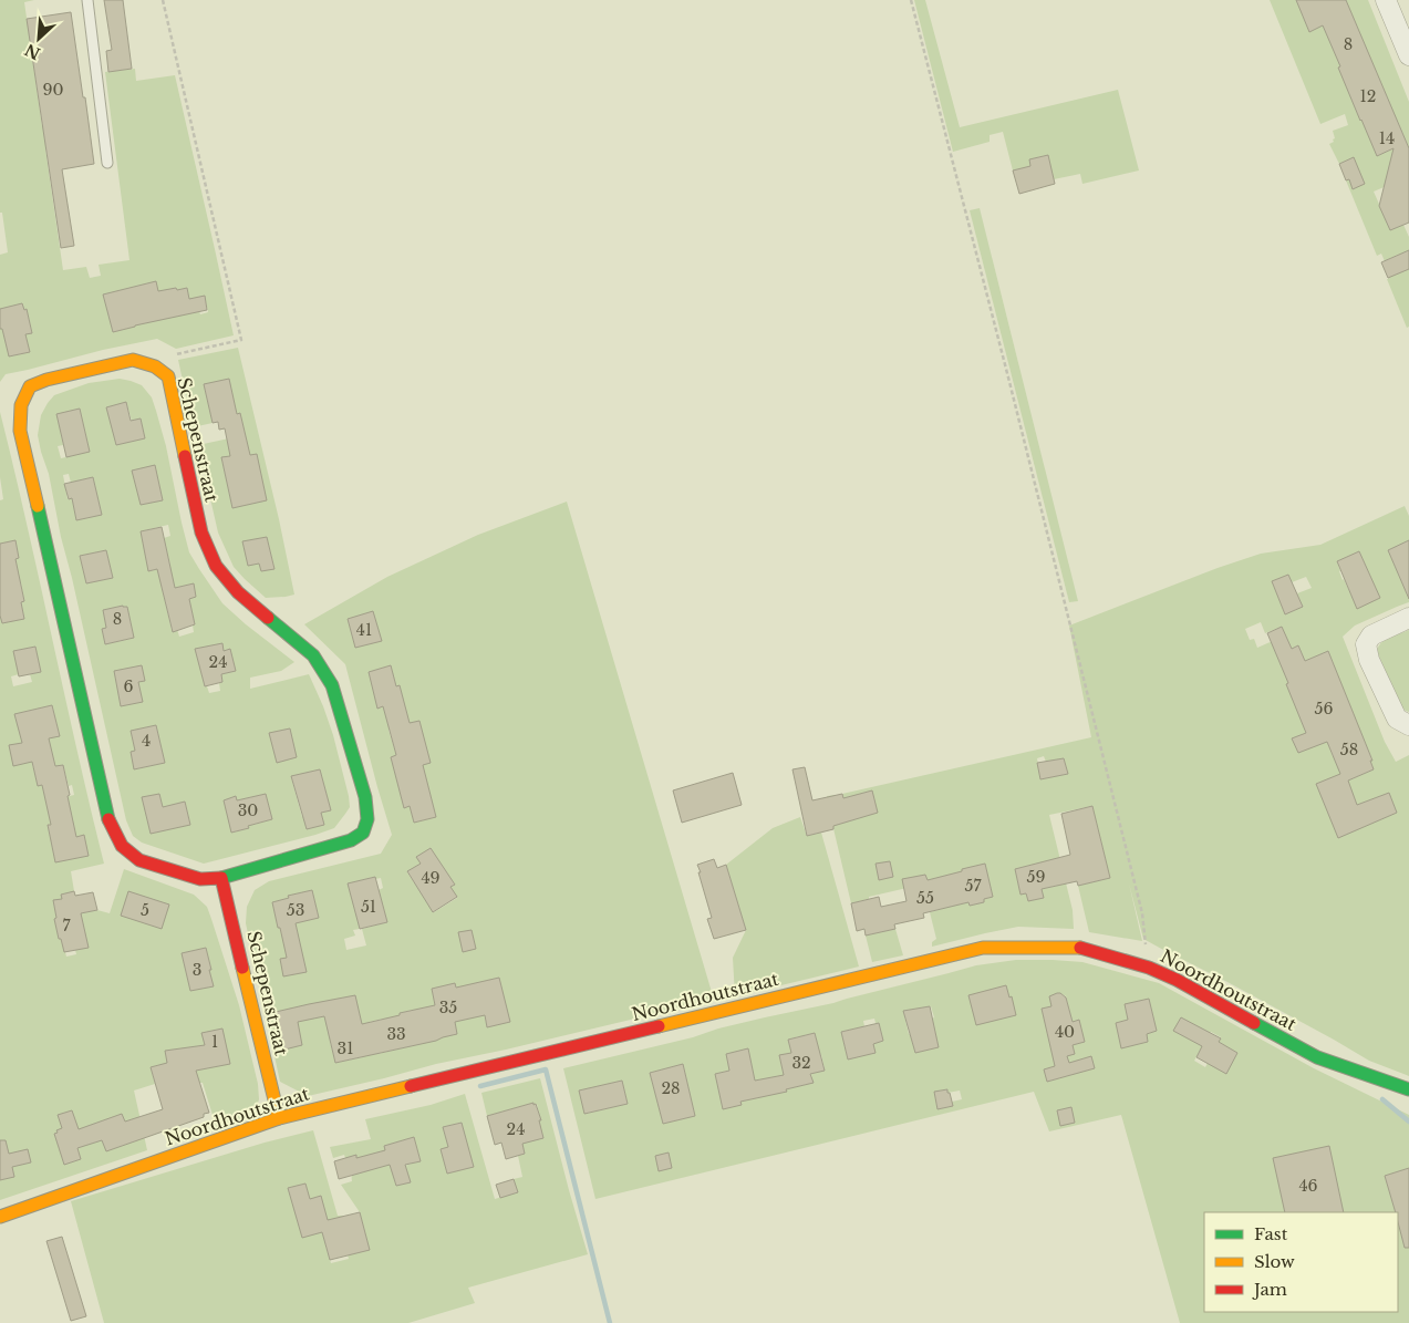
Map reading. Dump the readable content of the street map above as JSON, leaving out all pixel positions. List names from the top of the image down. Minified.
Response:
{"streets":{"street":["Schepenstraat","Noordhoutstraat"]},"crossings":[["Schepenstraat","Noordhoutstraat"]],"house_numbers":["8","90","12","14","8","41","24","6","56","4","58","30","59","49","57","55","51","5","53","7","3","35","40","33","1","31","32","28","24","46"],"legend":["Fast","Slow","Jam"],"north":"bottom left"}
